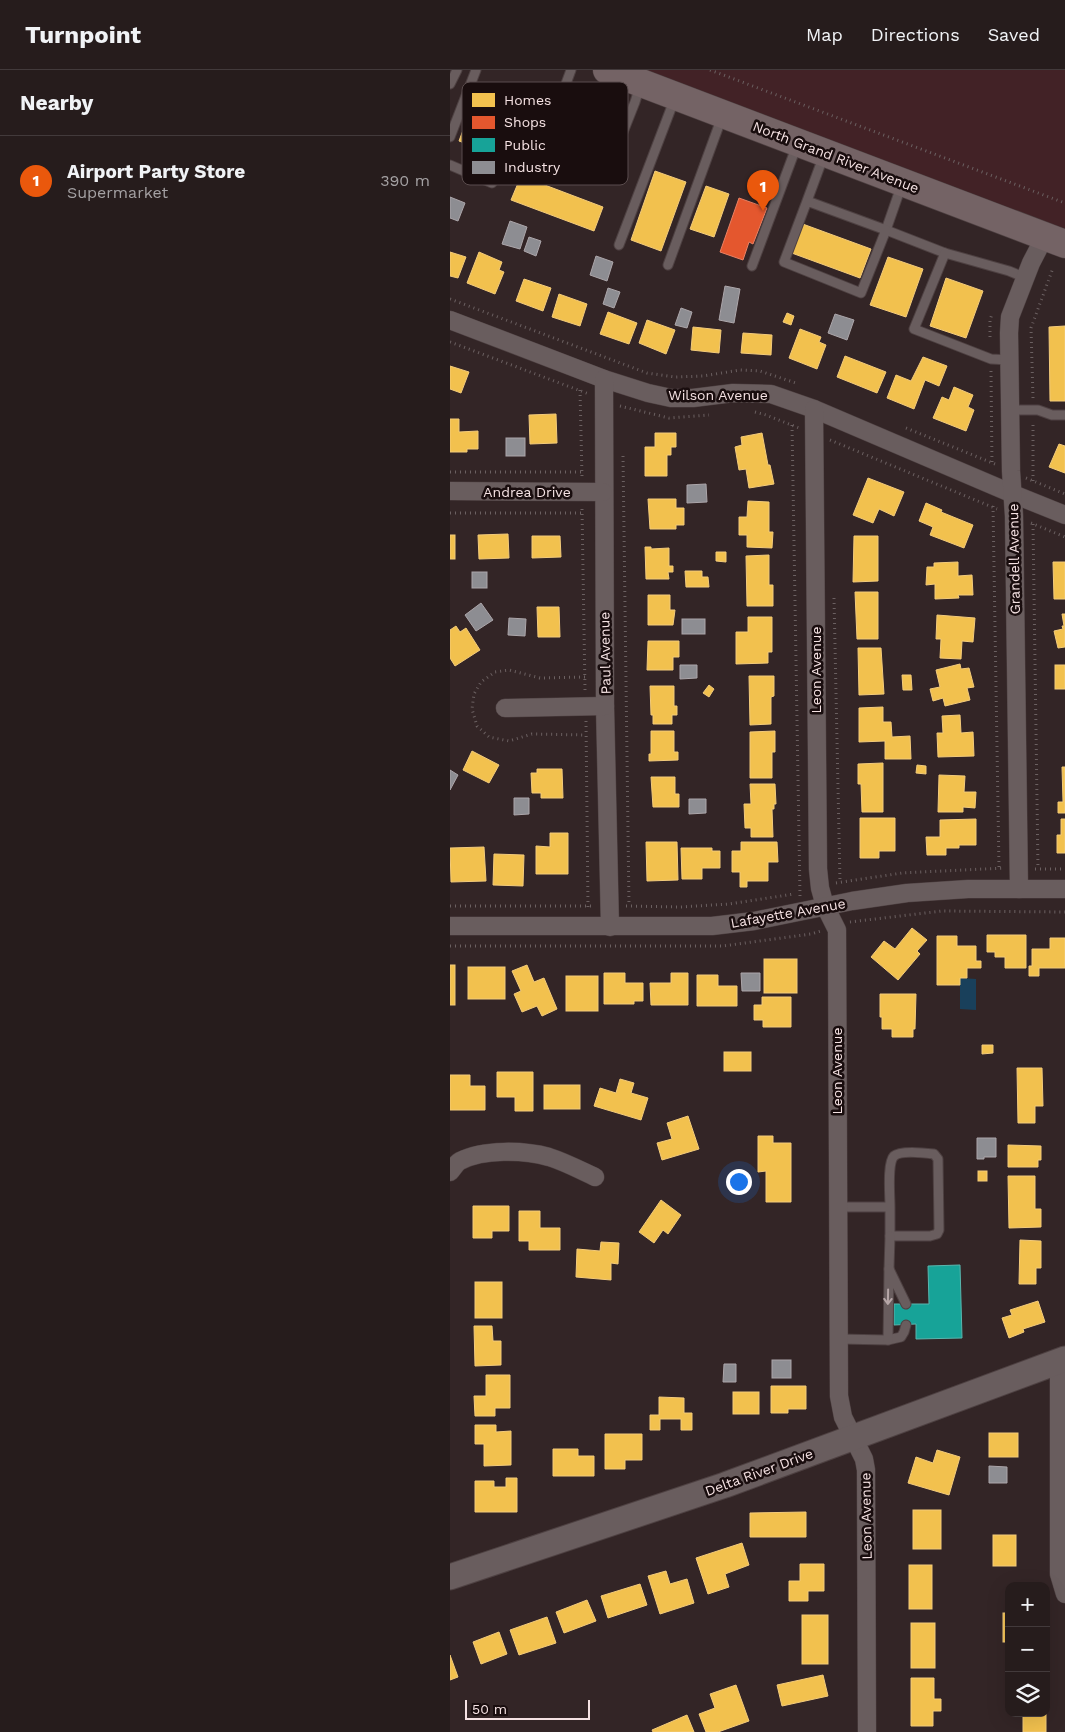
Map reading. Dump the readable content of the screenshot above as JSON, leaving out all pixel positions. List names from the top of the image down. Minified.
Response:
{"streets":{"main road":["North Grand River Avenue"],"street":["Wilson Avenue","Andrea Drive","Grandell Avenue","Paul Avenue","Leon Avenue","Lafayette Avenue","Delta River Drive"]},"crossings":[["North Grand River Avenue","Grandell Avenue"],["Wilson Avenue","Grandell Avenue"],["Wilson Avenue","Paul Avenue"],["Wilson Avenue","Leon Avenue"],["Andrea Drive","Paul Avenue"],["Grandell Avenue","Lafayette Avenue"],["Paul Avenue","Lafayette Avenue"],["Leon Avenue","Lafayette Avenue"],["Leon Avenue","Delta River Drive"]],"legend":["Homes","Shops","Public","Industry"],"scale_bar":"50 m","page":{"header":"Turnpoint","nav":["Map","Directions","Saved"],"heading":"Nearby","list":[{"mark":"1","name":"Airport Party Store","note":"Supermarket","value":"390 m"}],"pins":"1","map_buttons":["+","−"],"scale":"50 m"}}
